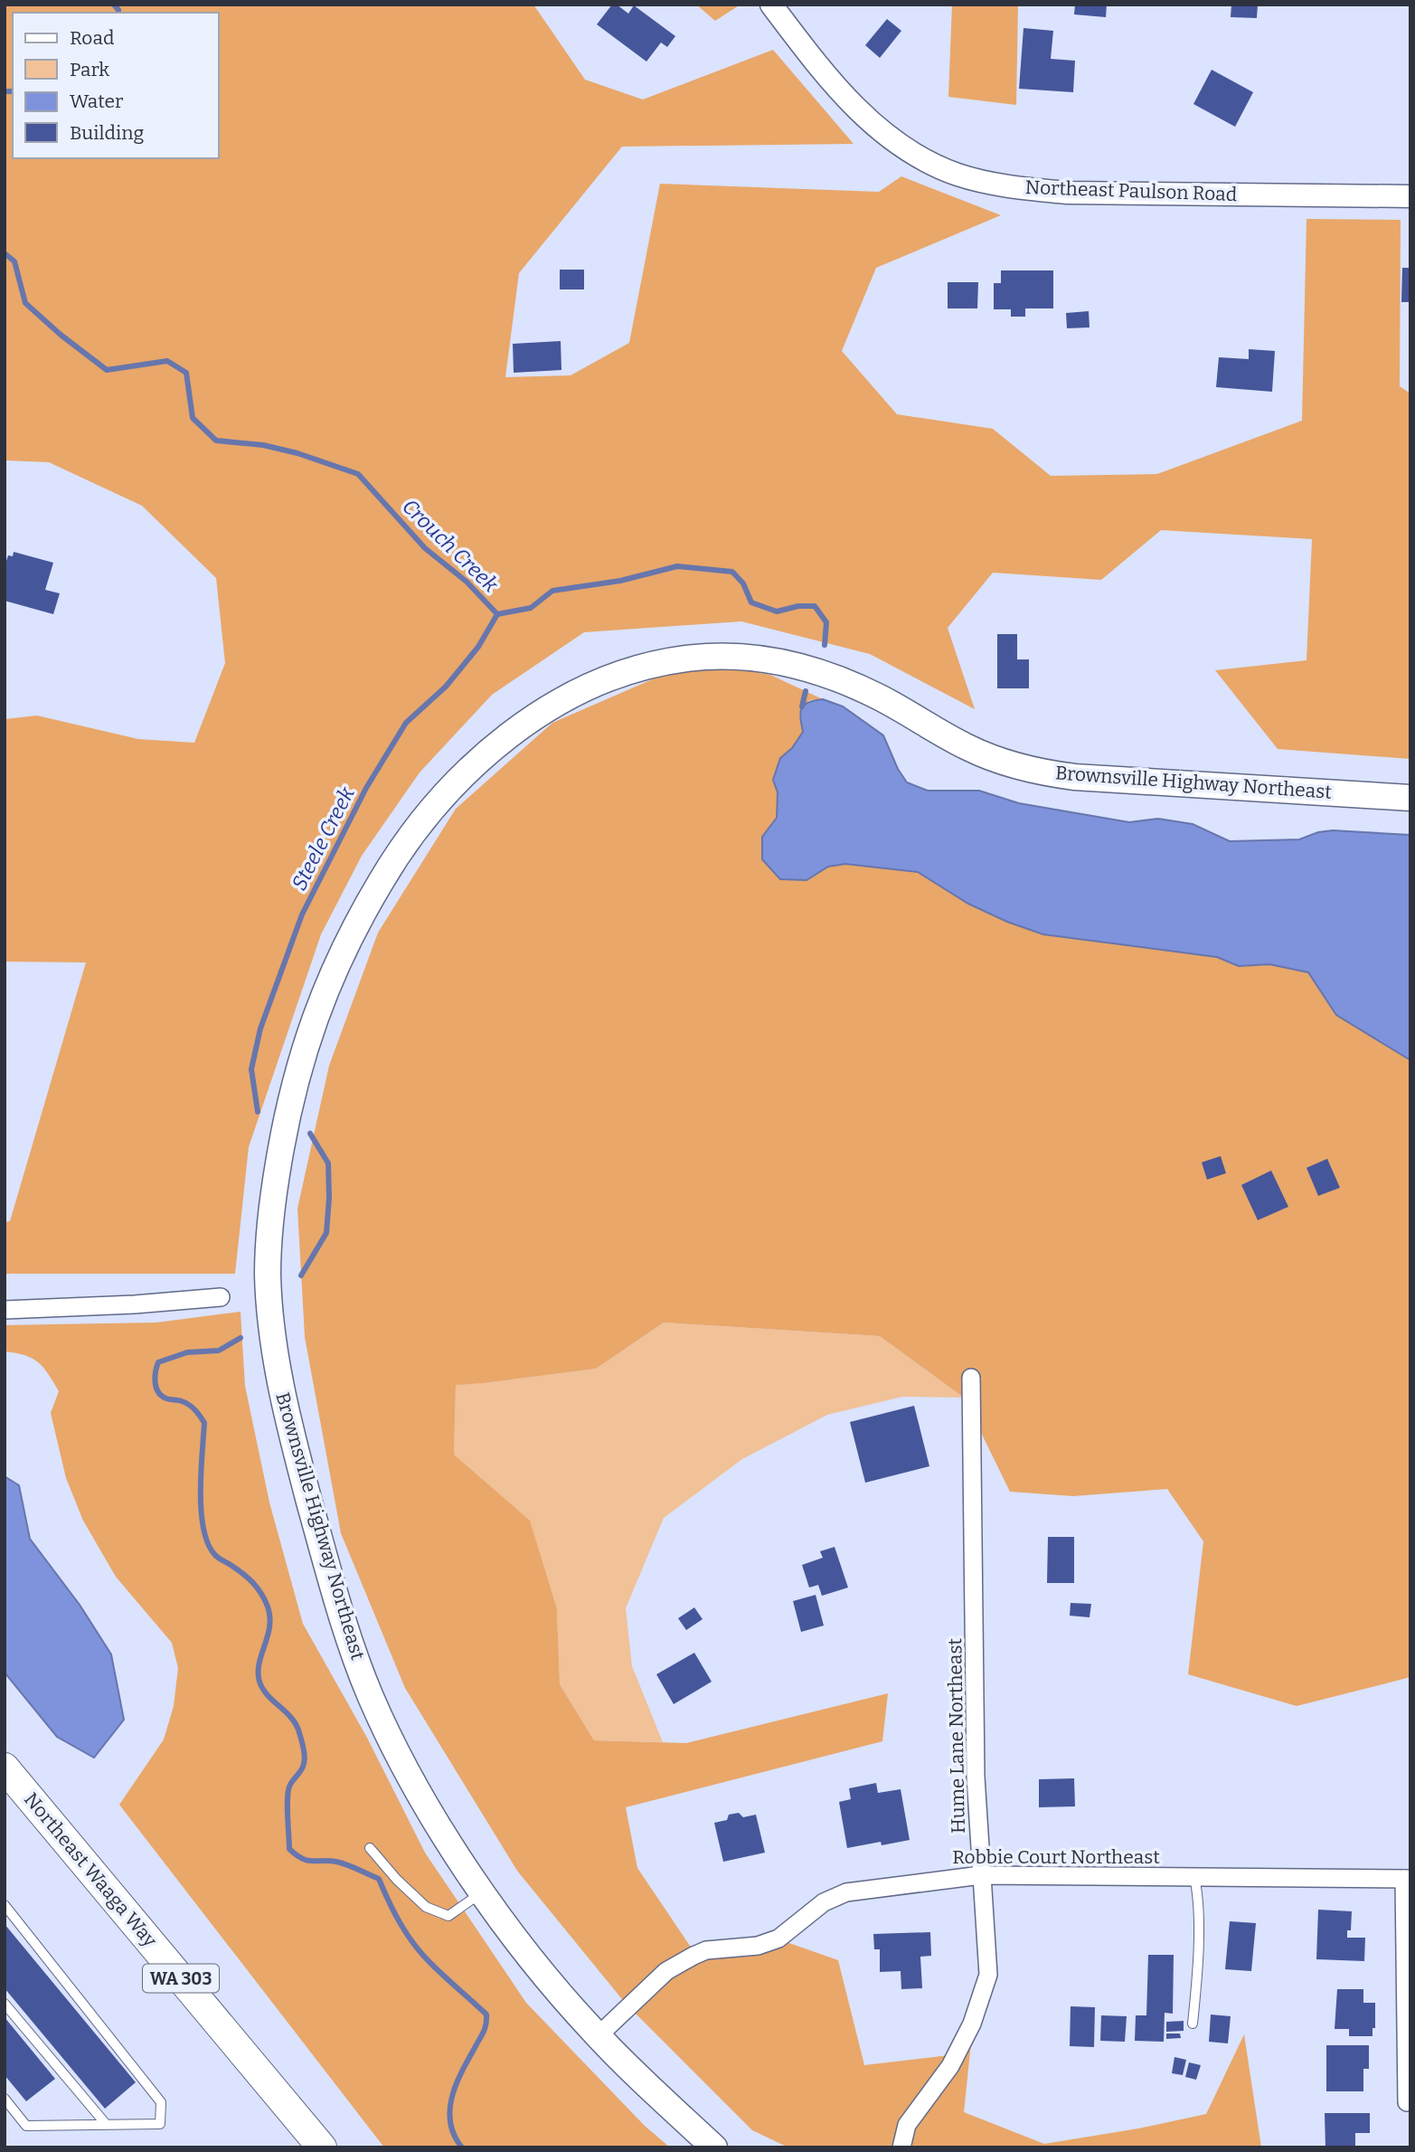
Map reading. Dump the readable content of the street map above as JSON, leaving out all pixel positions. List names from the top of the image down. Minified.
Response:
{"streets":{"highway":["Northeast Waaga Way","WA 303"],"main road":["Brownsville Highway Northeast"],"street":["Northeast Paulson Road","Hume Lane Northeast","Robbie Court Northeast"]},"crossings":[["Brownsville Highway Northeast","Robbie Court Northeast"],["Hume Lane Northeast","Robbie Court Northeast"]],"water":["Crouch Creek","Steele Creek"],"legend":["Road","Park","Water","Building"]}
